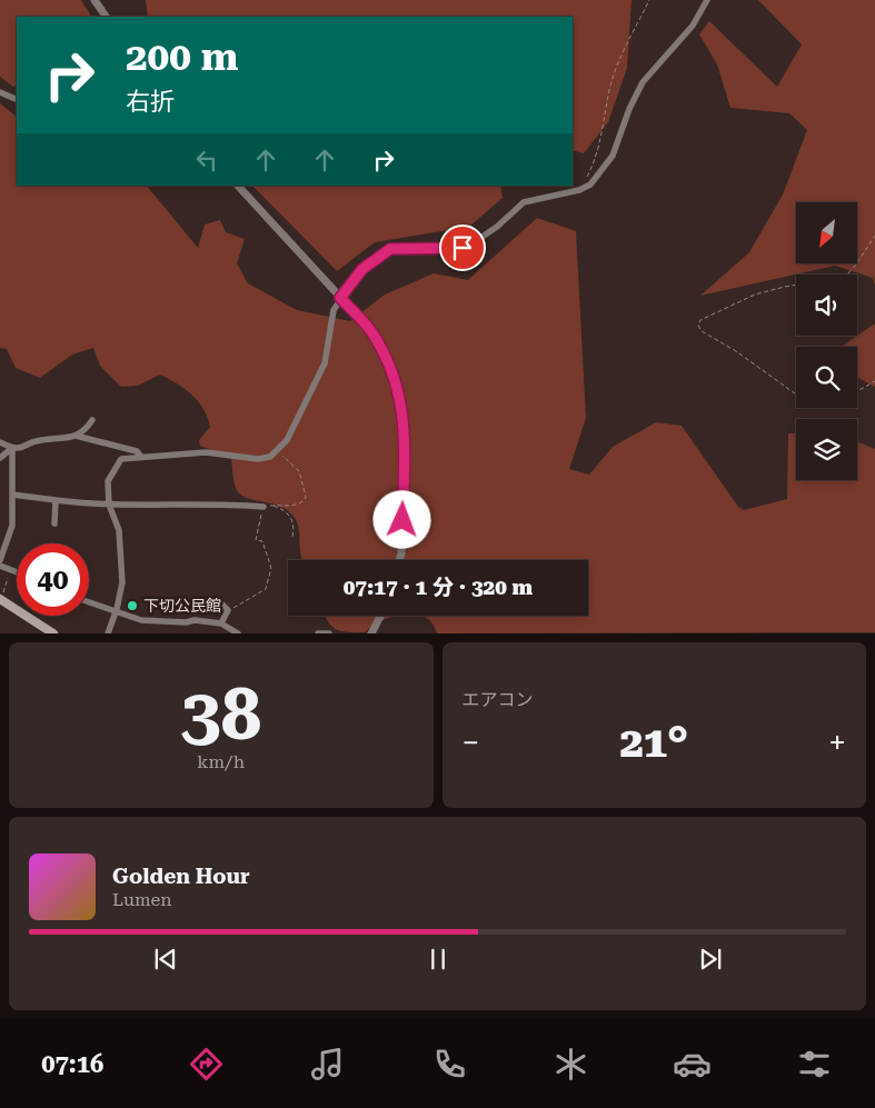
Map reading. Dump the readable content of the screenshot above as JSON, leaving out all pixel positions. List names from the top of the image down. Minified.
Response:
{"places":["下切公民館"],"north":"bottom left","page":{"turn":["200 m","右折"],"limit":"40","trip":"07:17 · 1 分 · 320 m","tile":[["38","km/h"],"エアコン"],"heat":["−","21°","+"],"song":["Golden Hour","Lumen"],"tabs":"07:16"}}
